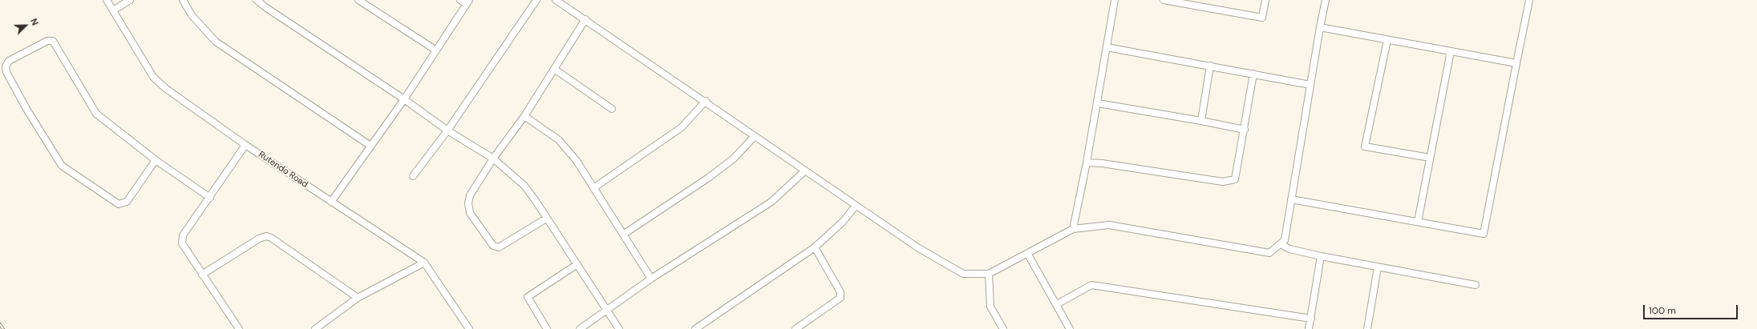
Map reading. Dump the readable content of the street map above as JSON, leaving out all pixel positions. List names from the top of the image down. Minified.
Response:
{"streets":{"street":["Rutendo Road"]},"scale_bar":"100 m","north":"top right"}
